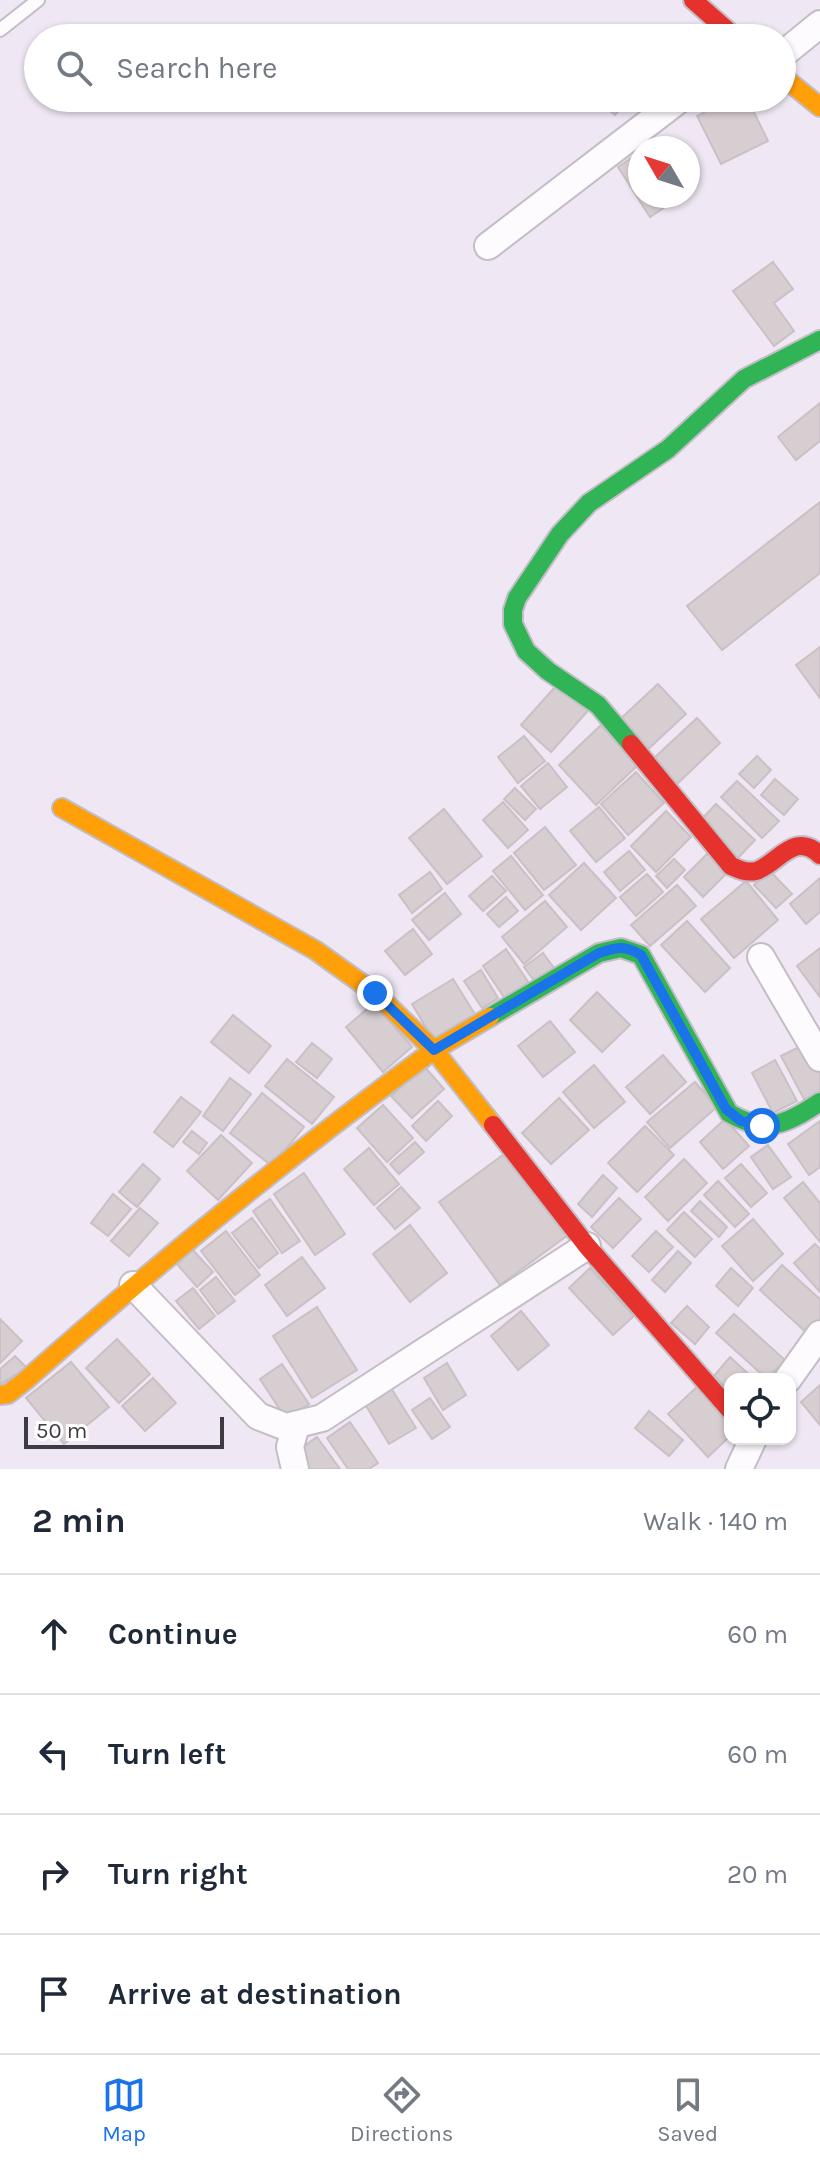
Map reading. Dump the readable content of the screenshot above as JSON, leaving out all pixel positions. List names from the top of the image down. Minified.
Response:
{"scale_bar":"50 m","north":"top left","page":{"search":"Search here","scale":"50 m","heading":["2 min","Walk · 140 m"],"list":[["Continue","60 m"],["Turn left","60 m"],["Turn right","20 m"],"Arrive at destination"],"nav":["Map","Directions","Saved"]}}
